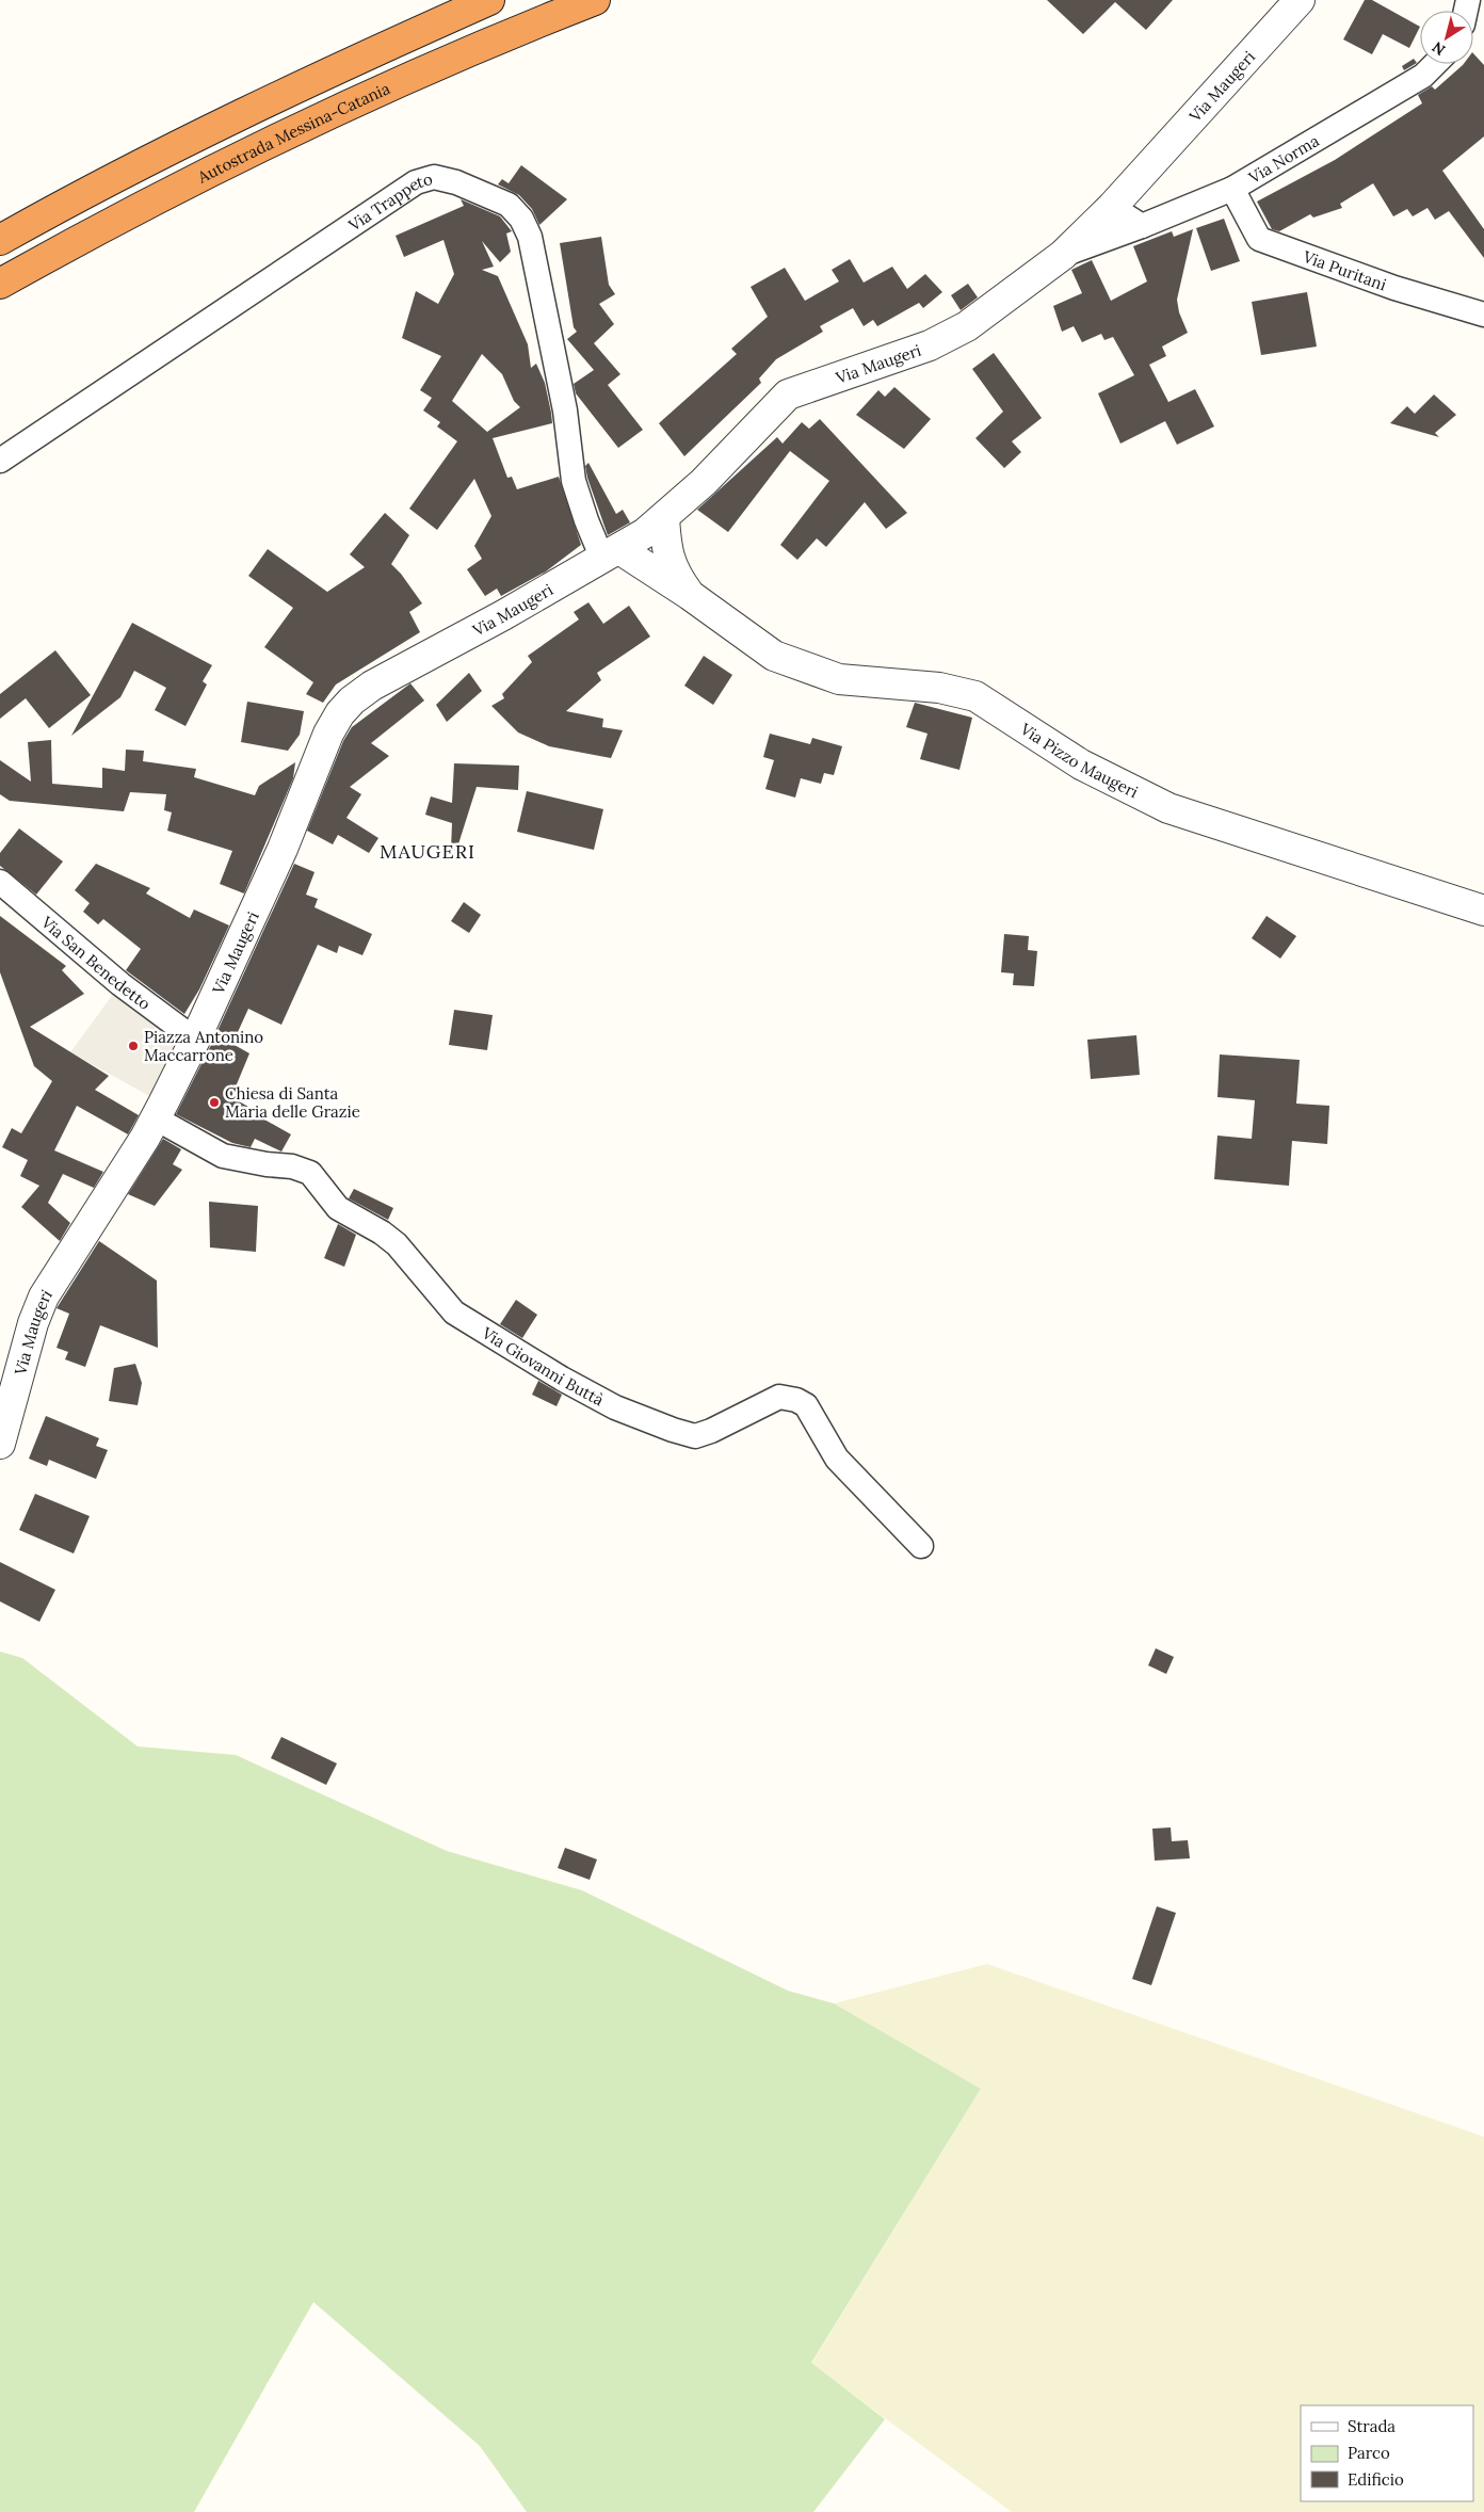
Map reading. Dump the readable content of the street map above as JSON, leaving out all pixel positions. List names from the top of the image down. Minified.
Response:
{"streets":{"highway":["Autostrada Messina-Catania"],"street":["Via Maugeri","Via Norma","Via Trappeto","Via Puritani","Via Pizzo Maugeri","Via San Benedetto","Via Giovanni Buttà"]},"crossings":[["Via Maugeri","Via Norma"],["Via Maugeri","Via Trappeto"],["Via Maugeri","Via San Benedetto"],["Via Maugeri","Via Giovanni Buttà"],["Via Norma","Via Puritani"]],"districts":["MAUGERI"],"places":["Piazza Antonino Maccarrone","Chiesa di Santa Maria delle Grazie"],"legend":["Strada","Parco","Edificio"],"north":"bottom left"}
